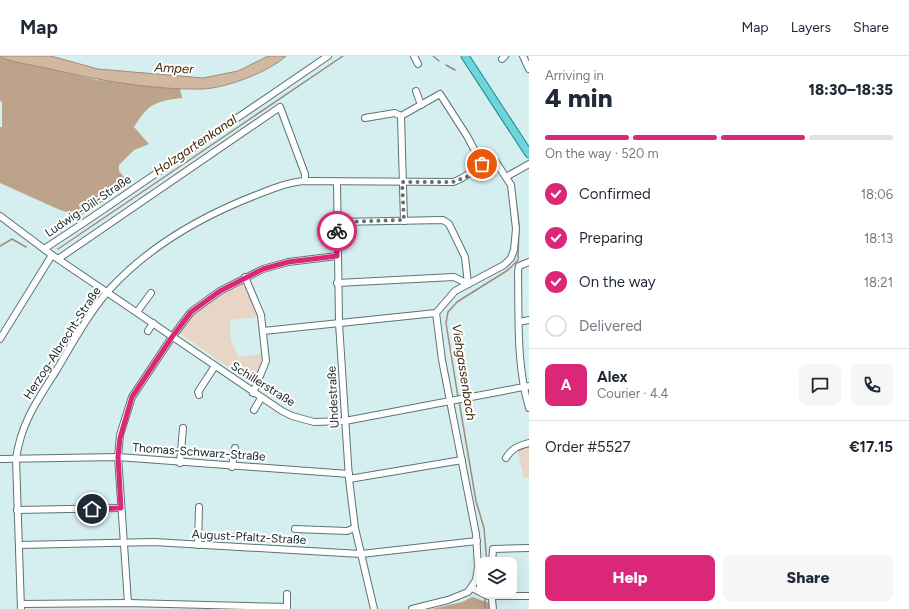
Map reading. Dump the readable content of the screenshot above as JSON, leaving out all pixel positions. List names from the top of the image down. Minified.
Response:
{"streets":{"street":["Ludwig-Dill-Straße","Herzog-Albrecht-Straße","Schillerstraße","Uhdestraße","Thomas-Schwarz-Straße","August-Pfaltz-Straße"]},"crossings":[["Ludwig-Dill-Straße","Schillerstraße"],["Herzog-Albrecht-Straße","Schillerstraße"],["Herzog-Albrecht-Straße","Uhdestraße"],["Herzog-Albrecht-Straße","Thomas-Schwarz-Straße"],["Herzog-Albrecht-Straße","August-Pfaltz-Straße"],["Schillerstraße","Uhdestraße"],["Uhdestraße","Thomas-Schwarz-Straße"],["Uhdestraße","August-Pfaltz-Straße"]],"water":["Amper","Holzgartenkanal","Viehgassenbach"],"page":{"header":"Map","nav":["Map","Layers","Share"],"heading":["4 min","Arriving in","18:30–18:35"],"panel":["Alex","Courier · 4.4","Order #5527","€17.15"],"bar":"On the way · 520 m","list":[["Confirmed","18:06"],["Preparing","18:13"],["On the way","18:21"],"Delivered"],"round":"A","buttons":["Help","Share"]}}
